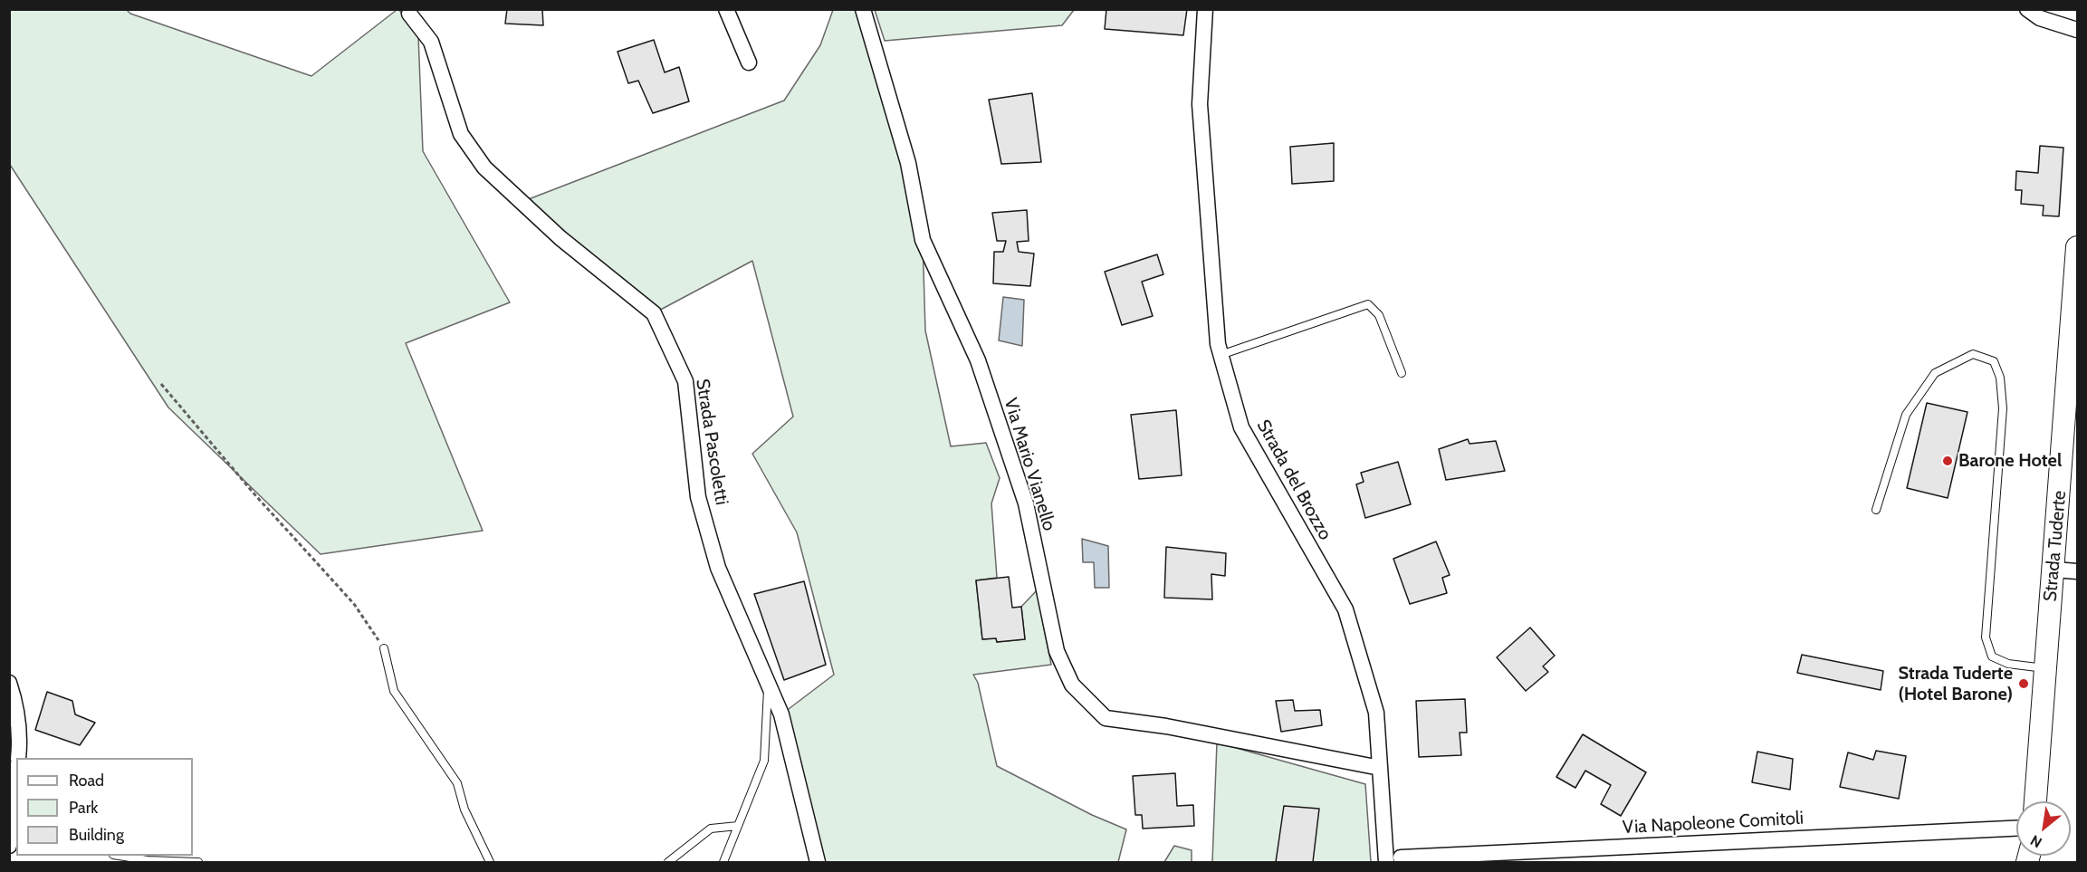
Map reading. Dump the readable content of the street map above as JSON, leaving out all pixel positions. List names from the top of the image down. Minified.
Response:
{"streets":{"main road":["Strada Tuderte"],"street":["Strada Pascoletti","Via Mario Vianello","Strada del Brozzo","Via Napoleone Comitoli"]},"crossings":[["Via Mario Vianello","Strada del Brozzo"]],"places":["Barone Hotel","Strada Tuderte (Hotel Barone)"],"legend":["Road","Park","Building"],"north":"bottom left"}
